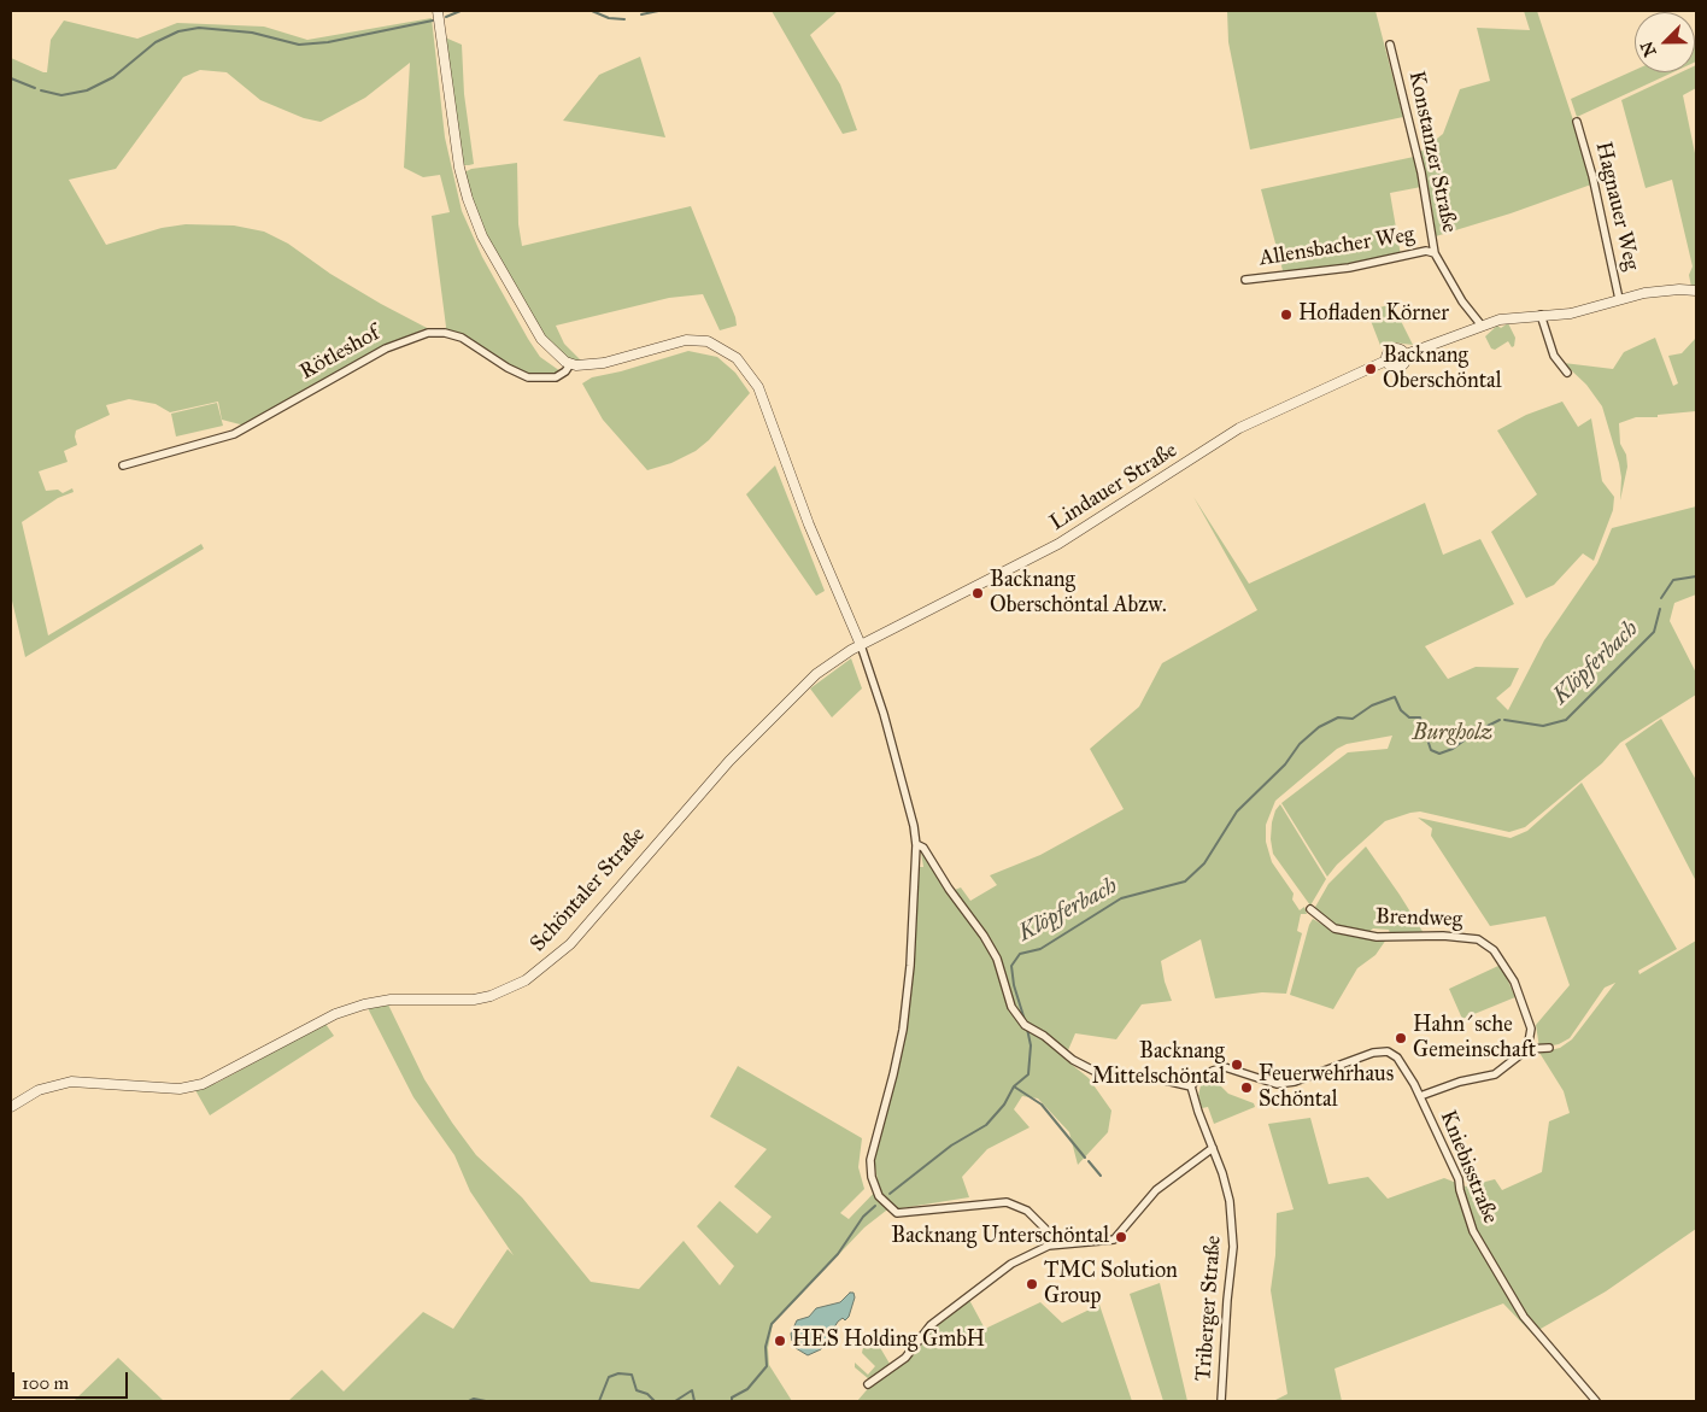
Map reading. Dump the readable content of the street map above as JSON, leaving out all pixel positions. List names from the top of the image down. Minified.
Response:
{"streets":{"street":["Konstanzer Straße","Hagnauer Weg","Allensbacher Weg","Rötleshof","Lindauer Straße","Schöntaler Straße","Brendweg","Kniebisstraße","Triberger Straße"]},"crossings":[["Konstanzer Straße","Allensbacher Weg"],["Konstanzer Straße","Lindauer Straße"],["Hagnauer Weg","Lindauer Straße"],["Lindauer Straße","Schöntaler Straße"],["Kniebisstraße","Triberger Straße"]],"water":["Klöpferbach"],"parks":["Burgholz"],"places":["Hofladen Körner","Backnang Oberschöntal","Backnang Oberschöntal Abzw.","Hahn´sche Gemeinschaft","Backnang Mittelschöntal","Feuerwehrhaus Schöntal","Backnang Unterschöntal","TMC Solution Group","HES Holding GmbH"],"scale_bar":"100 m","north":"bottom left"}
